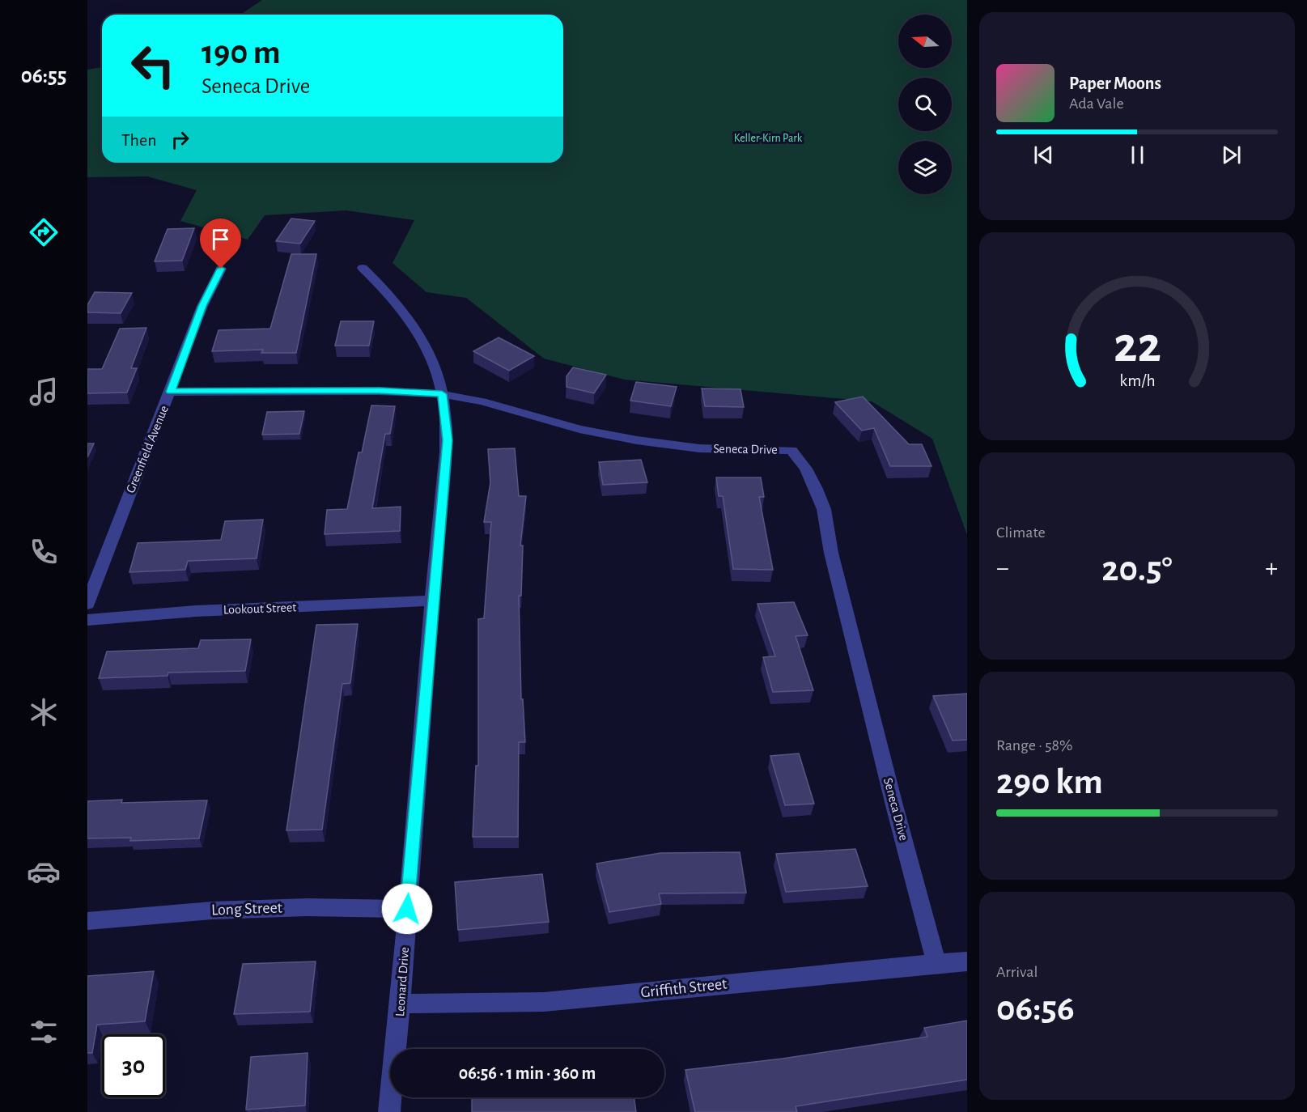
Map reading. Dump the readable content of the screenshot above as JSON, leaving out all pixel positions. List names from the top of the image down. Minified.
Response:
{"streets":{"street":["Greenfield Avenue","Seneca Drive","Lookout Street","Long Street","Leonard Drive","Griffith Street"]},"crossings":[["Greenfield Avenue","Seneca Drive"],["Seneca Drive","Leonard Drive"],["Seneca Drive","Griffith Street"],["Lookout Street","Leonard Drive"],["Long Street","Leonard Drive"],["Leonard Drive","Griffith Street"]],"parks":["Keller-Kirn Park"],"north":"left","page":{"tabs":"06:55","turn":["190 m","Seneca Drive"],"song":["Paper Moons","Ada Vale"],"then":"Then","tile":["Climate",["Range · 58%","290 km"],["Arrival","06:56"]],"heat":["−","20.5°","+"],"limit":"30","trip":"06:56 · 1 min · 360 m","gauge":["22","km/h"]}}
